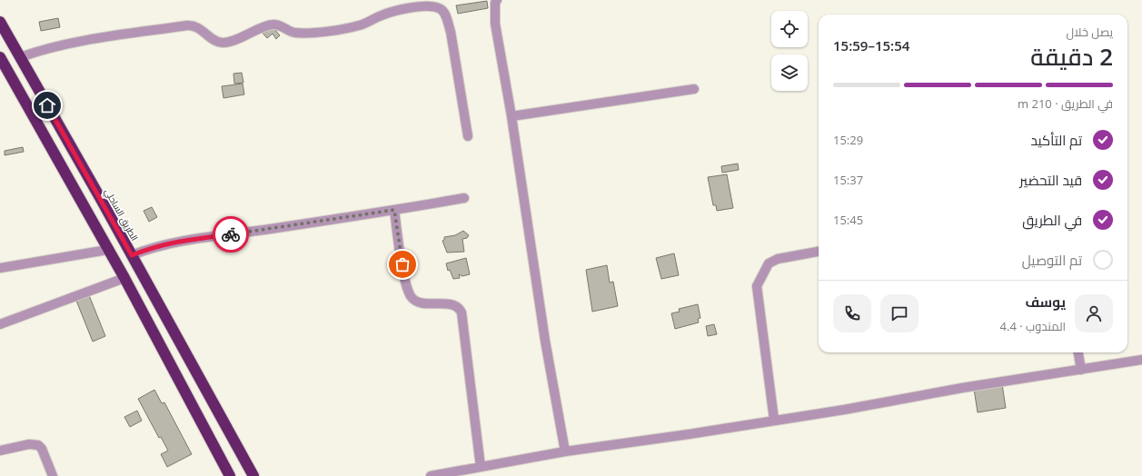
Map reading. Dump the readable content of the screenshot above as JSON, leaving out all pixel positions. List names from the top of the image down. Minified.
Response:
{"streets":{"highway":["الطريق الساحلي"]},"page":{"heading":["2 دقيقة","يصل خلال","15:54–15:59"],"panel":["يوسف","المندوب · 4.4"],"bar":"في الطريق · 210 m","list":[["تم التأكيد","15:29"],["قيد التحضير","15:37"],["في الطريق","15:45"],"تم التوصيل"]}}
